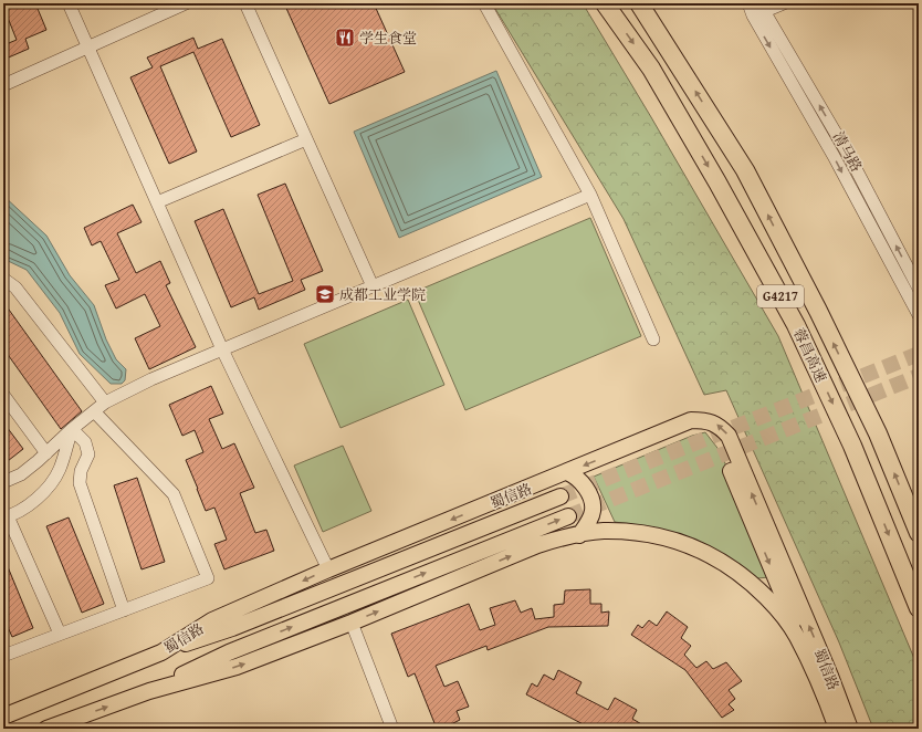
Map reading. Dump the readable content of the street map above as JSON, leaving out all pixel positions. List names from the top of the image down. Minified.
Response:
{"streets":{"highway":["G4217","蓉昌高速"],"main road":["蜀信路"],"street":["清马路"]},"places":{"restaurant":["学生食堂"],"school or university":["成都工业学院"]}}
